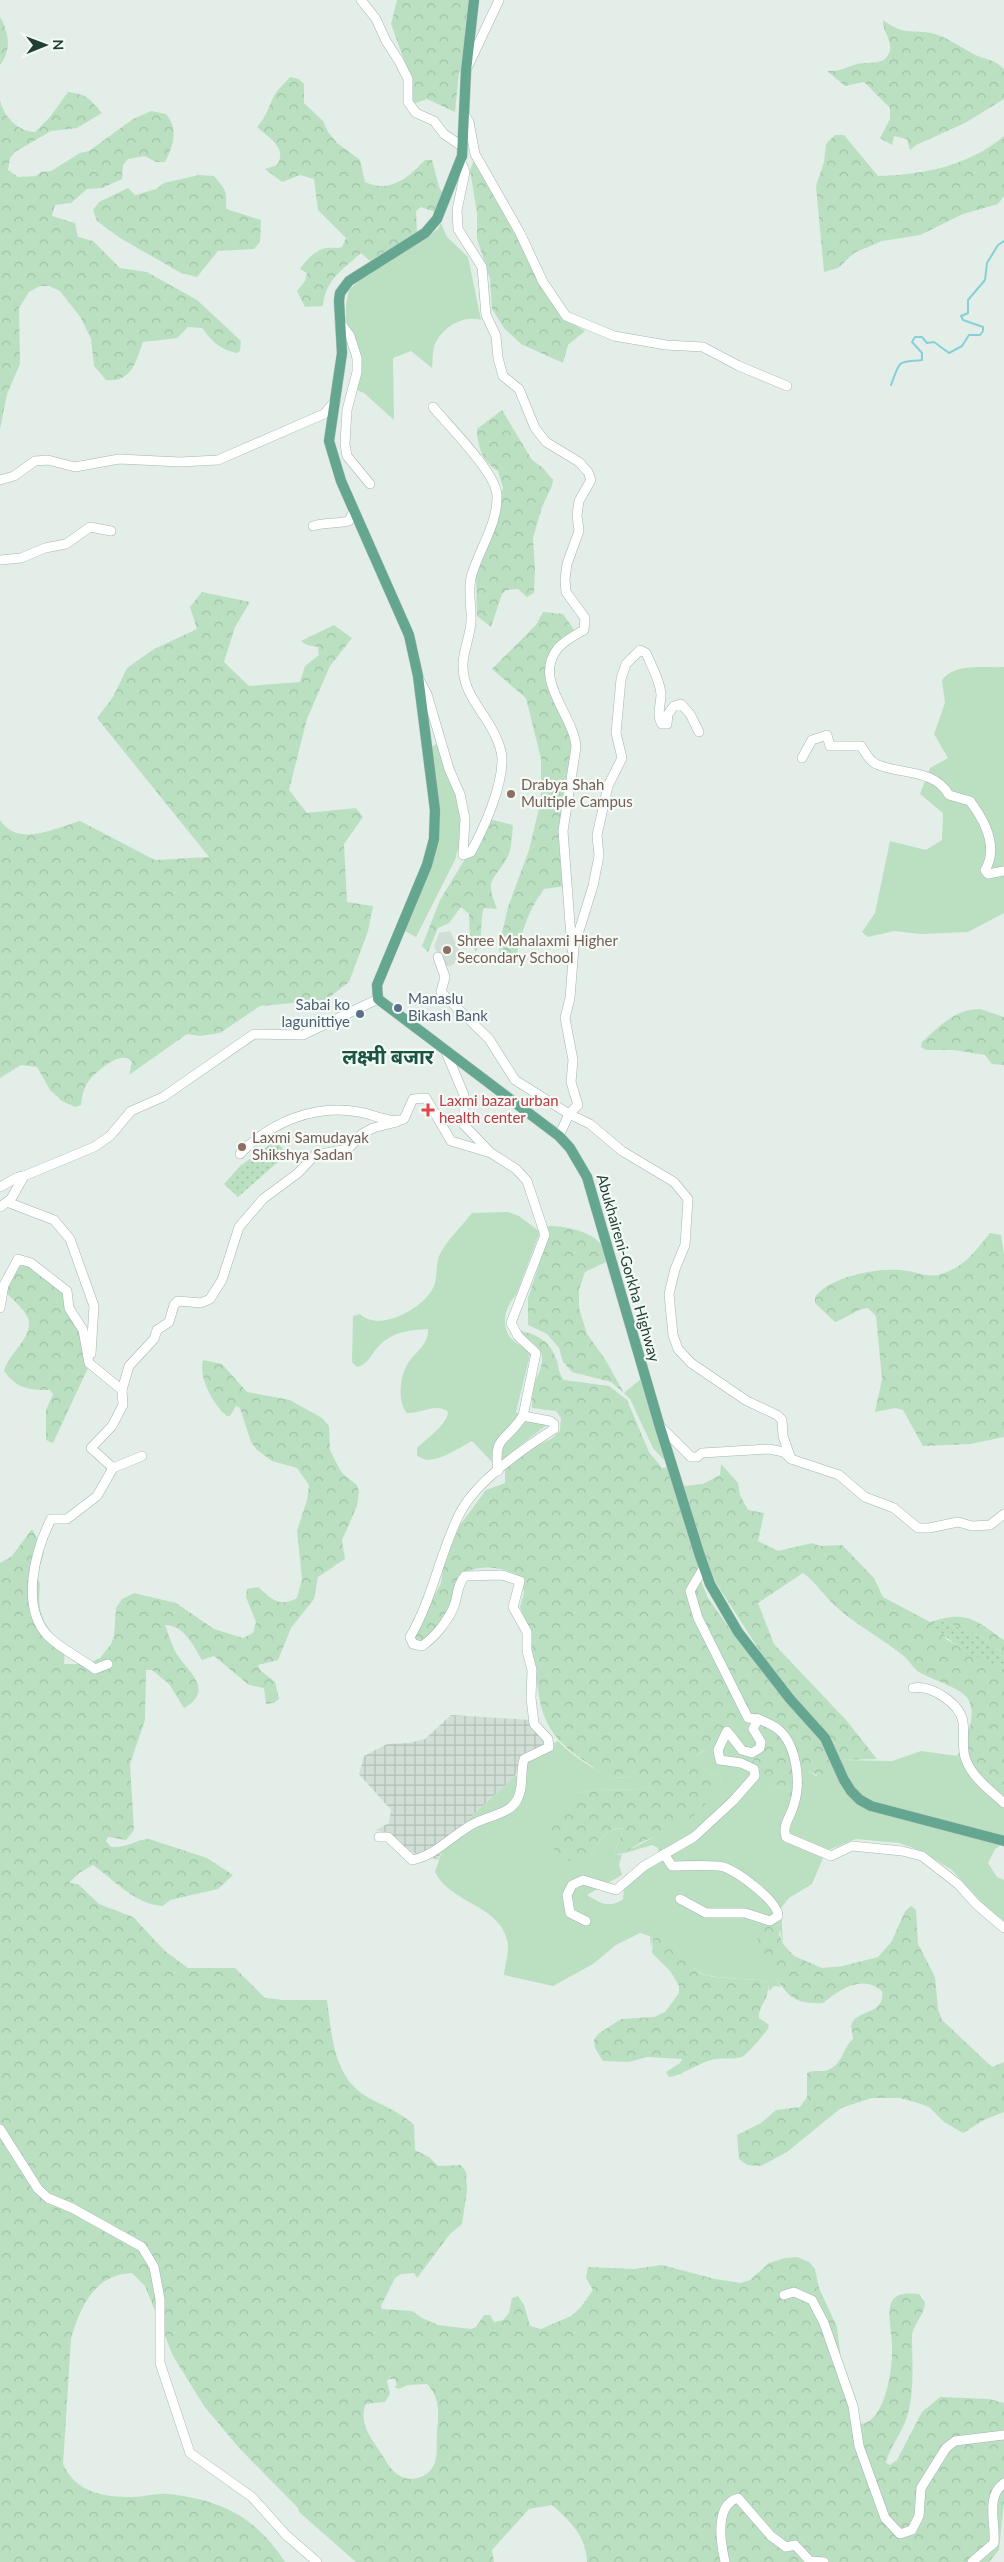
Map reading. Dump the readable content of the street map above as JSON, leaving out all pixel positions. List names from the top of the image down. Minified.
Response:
{"streets":{"main road":["Abukhaireni-Gorkha Highway"]},"districts":["लक्ष्मी बजार"],"places":{"other":["Drabya Shah Multiple Campus","Shree Mahalaxmi Higher Secondary School","Manaslu Bikash Bank","Sabai ko lagunittiye","Laxmi Samudayak Shikshya Sadan"],"health":["Laxmi bazar urban health center"]},"north":"right"}
